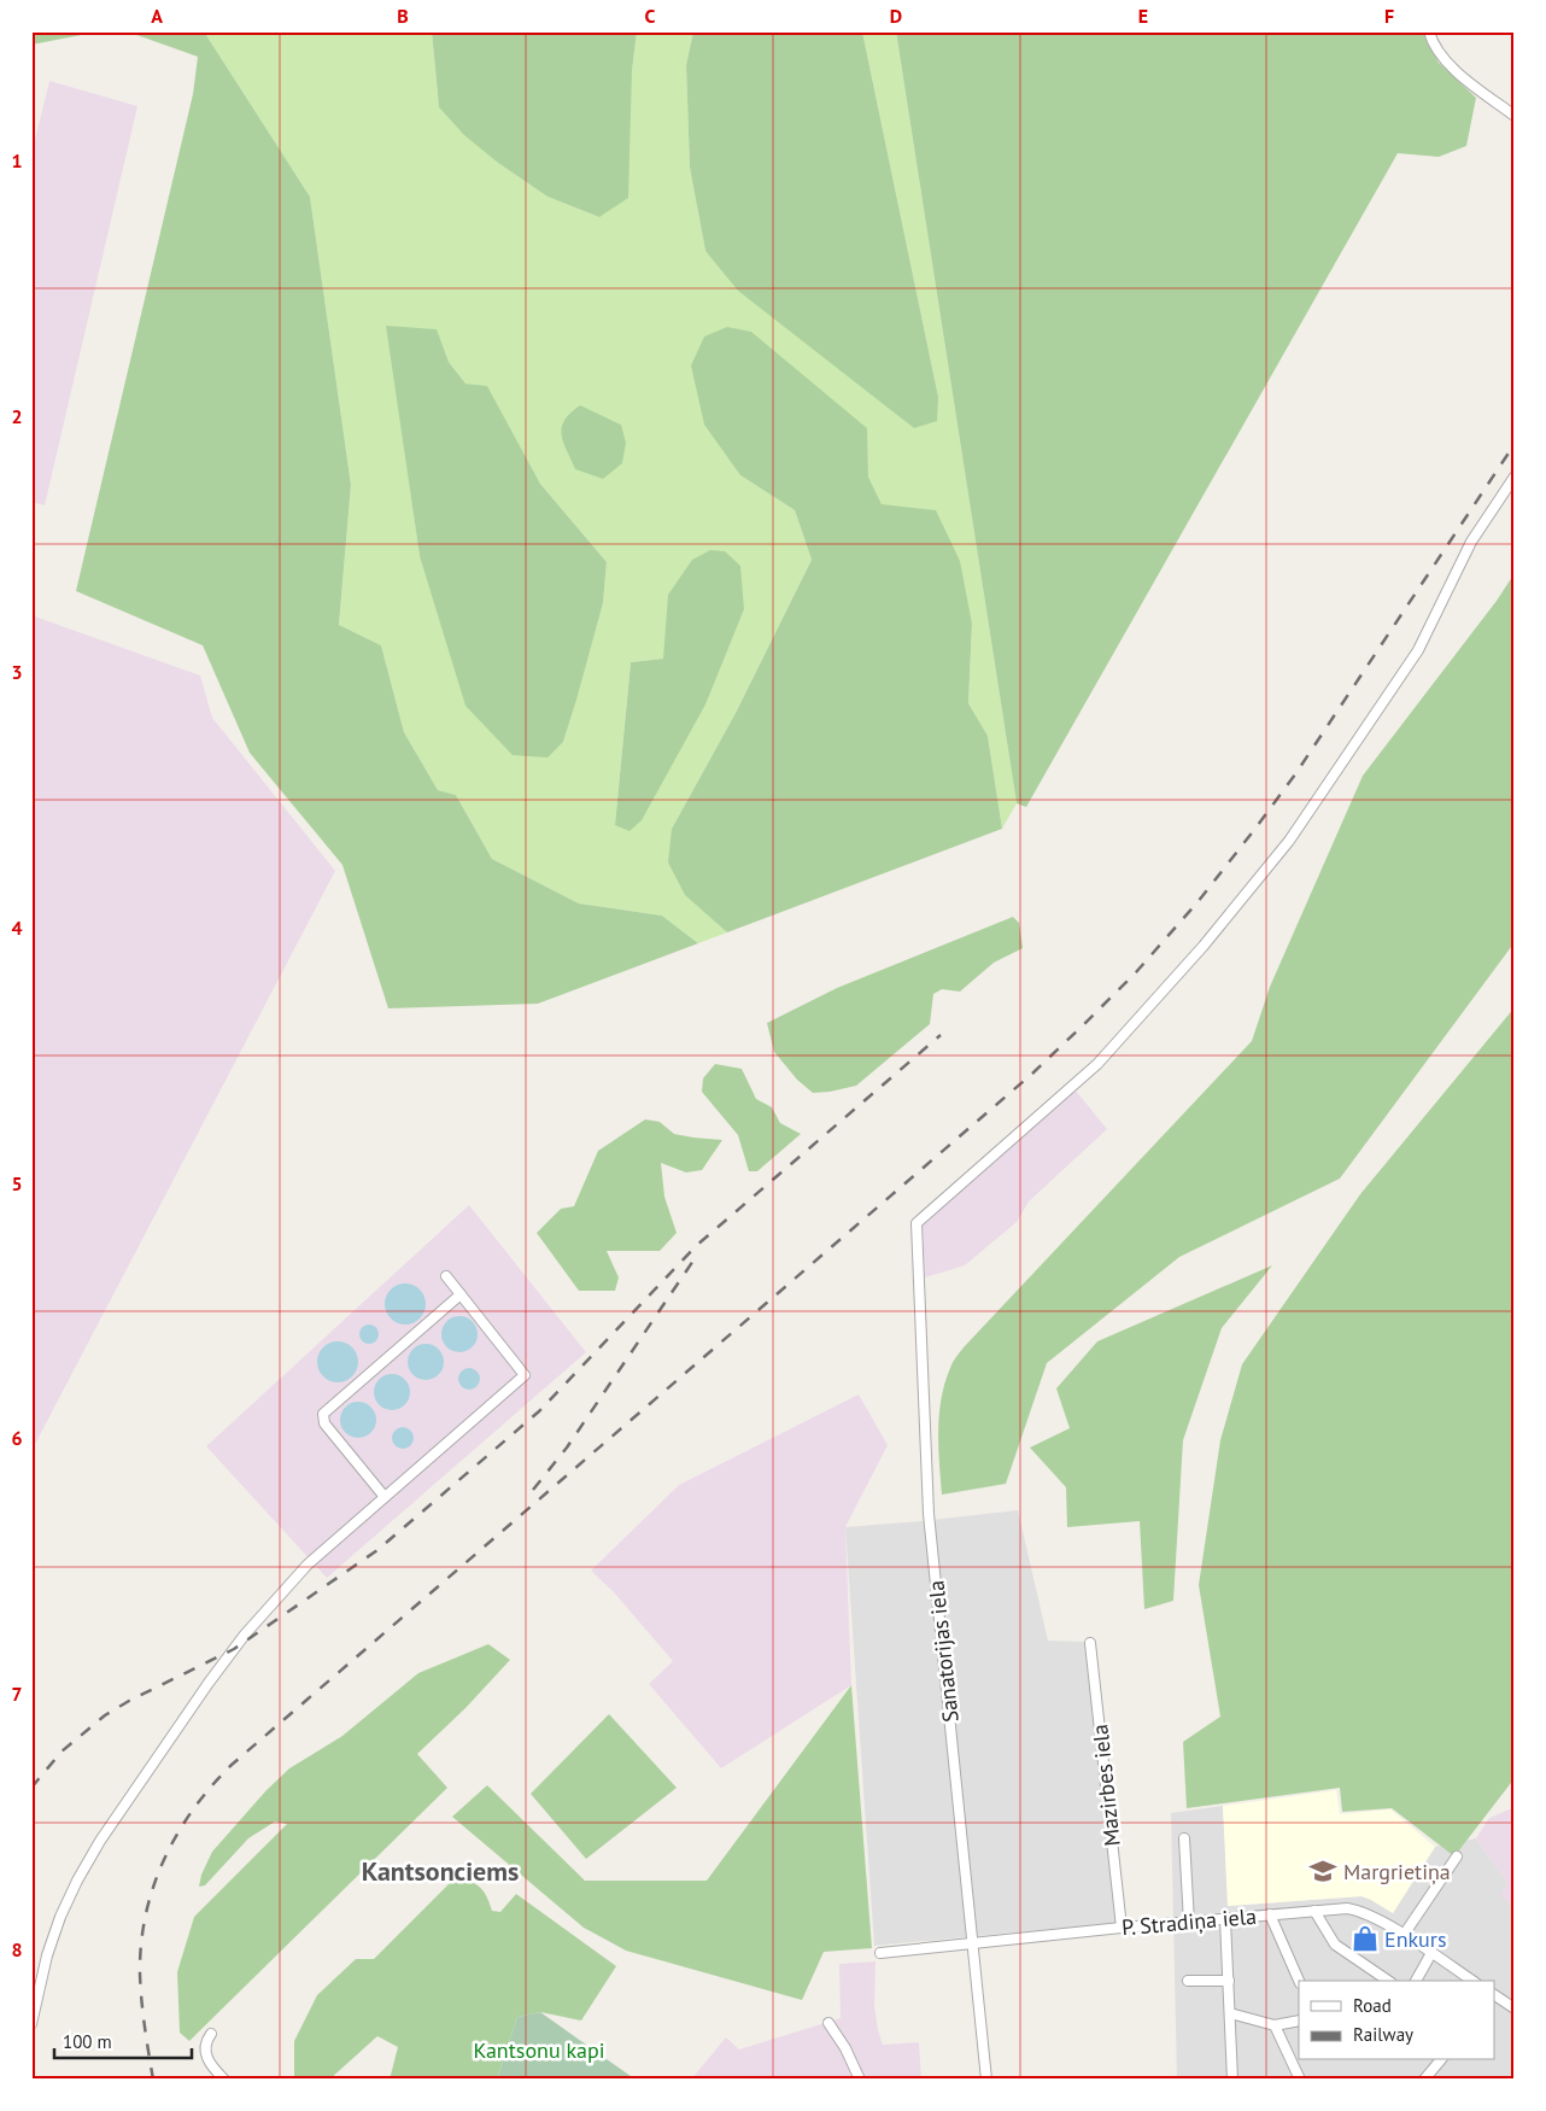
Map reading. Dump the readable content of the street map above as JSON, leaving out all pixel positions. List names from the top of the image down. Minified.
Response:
{"streets":{"street":["Sanatorijas iela","Mazirbes iela","P. Stradiņa iela"]},"crossings":[["Sanatorijas iela","P. Stradiņa iela"],["Mazirbes iela","P. Stradiņa iela"]],"districts":["Kantsonciems"],"parks":["Kantsonu kapi"],"places":{"school or university":["Margrietiņa"],"shop":["Enkurs"]},"legend":["Road","Railway"],"scale_bar":"100 m","grid":{"columns":["A","B","C","D","E","F"],"rows":["1","2","3","4","5","6","7","8"]}}
